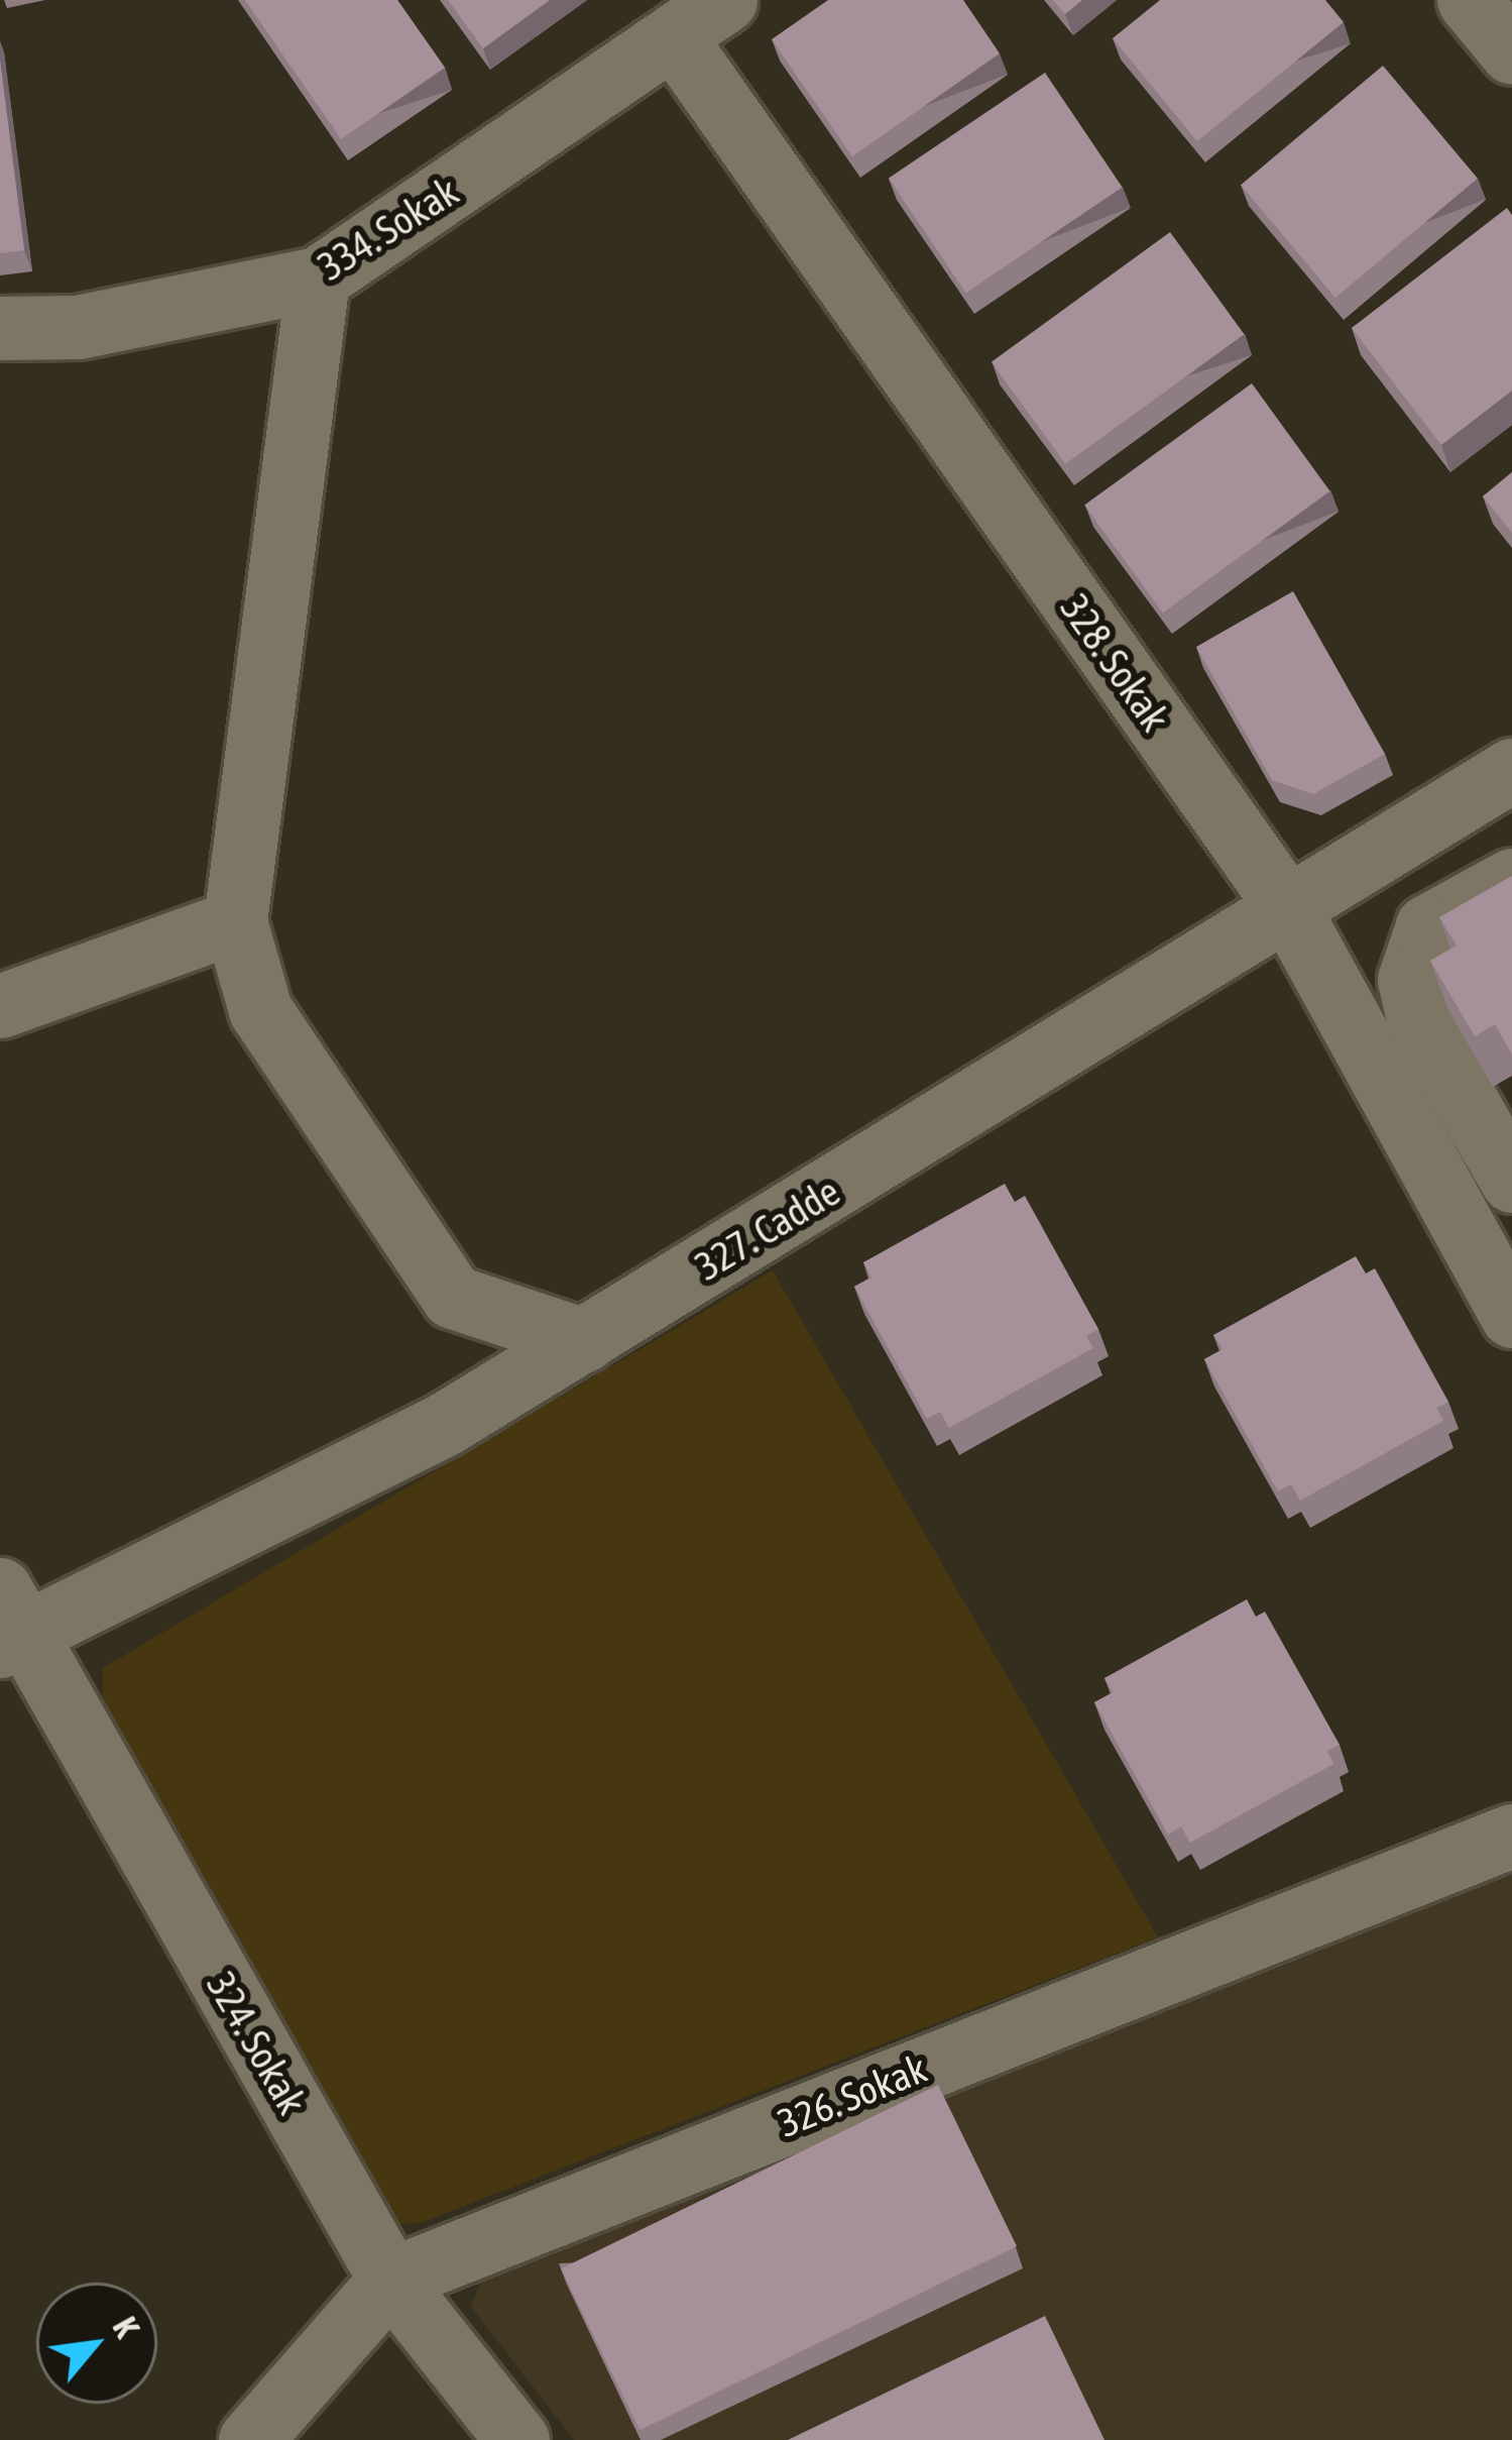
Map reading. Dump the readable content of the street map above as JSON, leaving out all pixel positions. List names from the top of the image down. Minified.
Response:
{"streets":{"street":["334. Sokak","328. Sokak","327. Cadde","324. Sokak","326. Sokak"]},"crossings":[["334. Sokak","328. Sokak"],["328. Sokak","327. Cadde"],["327. Cadde","324. Sokak"],["324. Sokak","326. Sokak"]],"north":"top right"}
